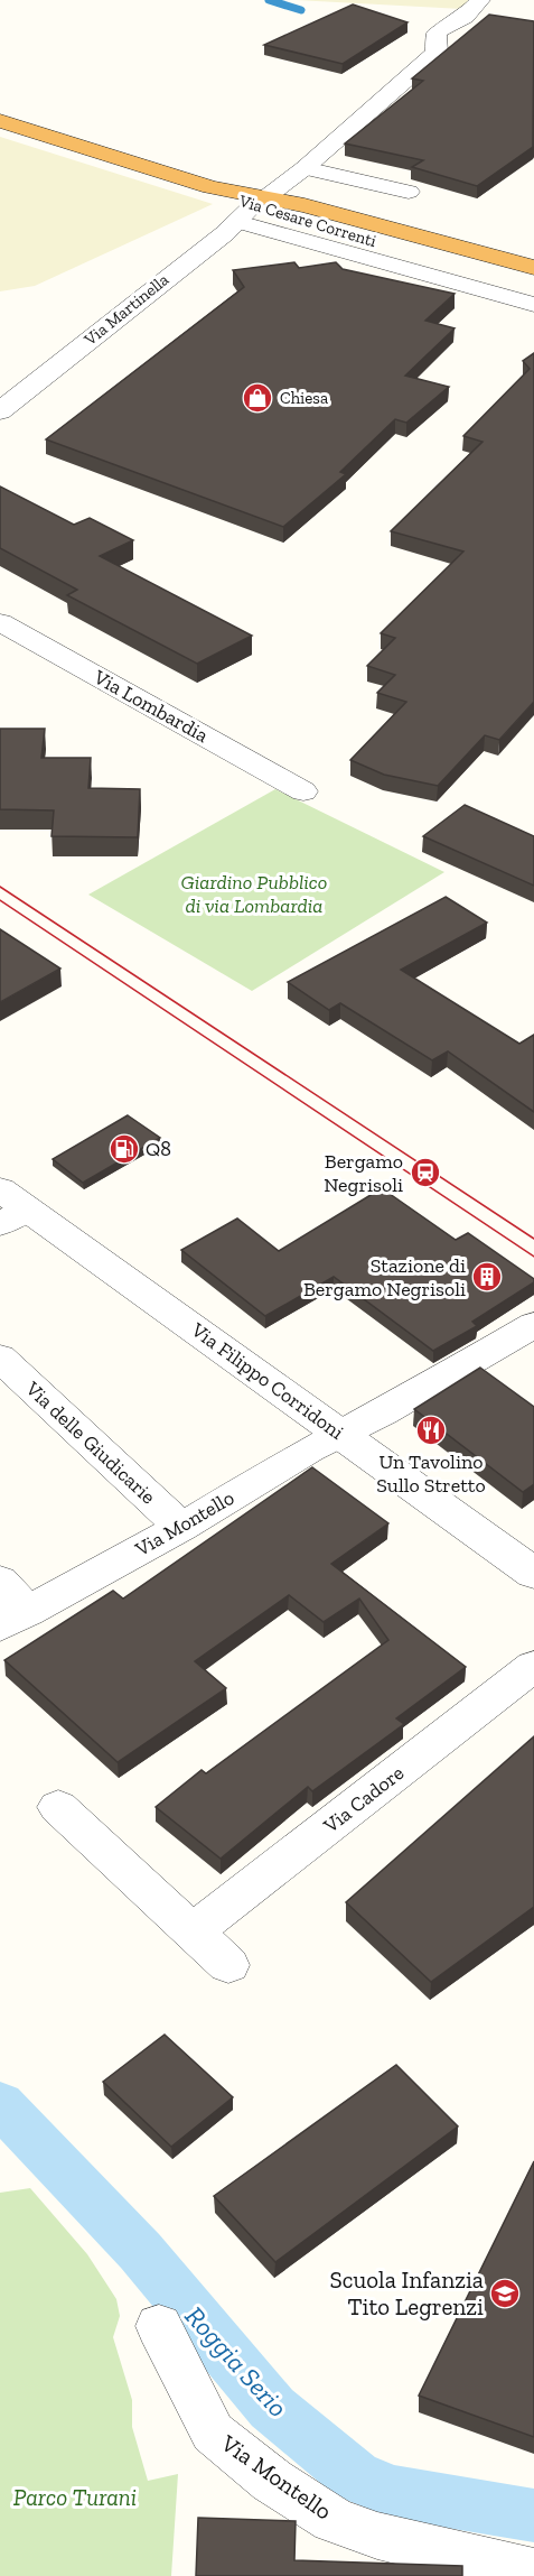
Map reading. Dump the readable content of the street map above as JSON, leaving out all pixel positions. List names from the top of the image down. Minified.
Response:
{"streets":{"highway":["Via Cesare Correnti"],"street":["Via Martinella","Via Lombardia","Via Filippo Corridoni","Via delle Giudicarie","Via Montello","Via Cadore"]},"crossings":[["Via Cesare Correnti","Via Martinella"],["Via Filippo Corridoni","Via Montello"],["Via delle Giudicarie","Via Montello"]],"water":["Roggia Serio"],"parks":["Giardino Pubblico di via Lombardia","Parco Turani"],"places":{"shop":["Chiesa"],"fuel station":["Q8"],"station":["Bergamo Negrisoli"],"building":["Stazione di Bergamo Negrisoli"],"restaurant":["Un Tavolino Sullo Stretto"],"school or university":["Scuola Infanzia Tito Legrenzi"]}}
